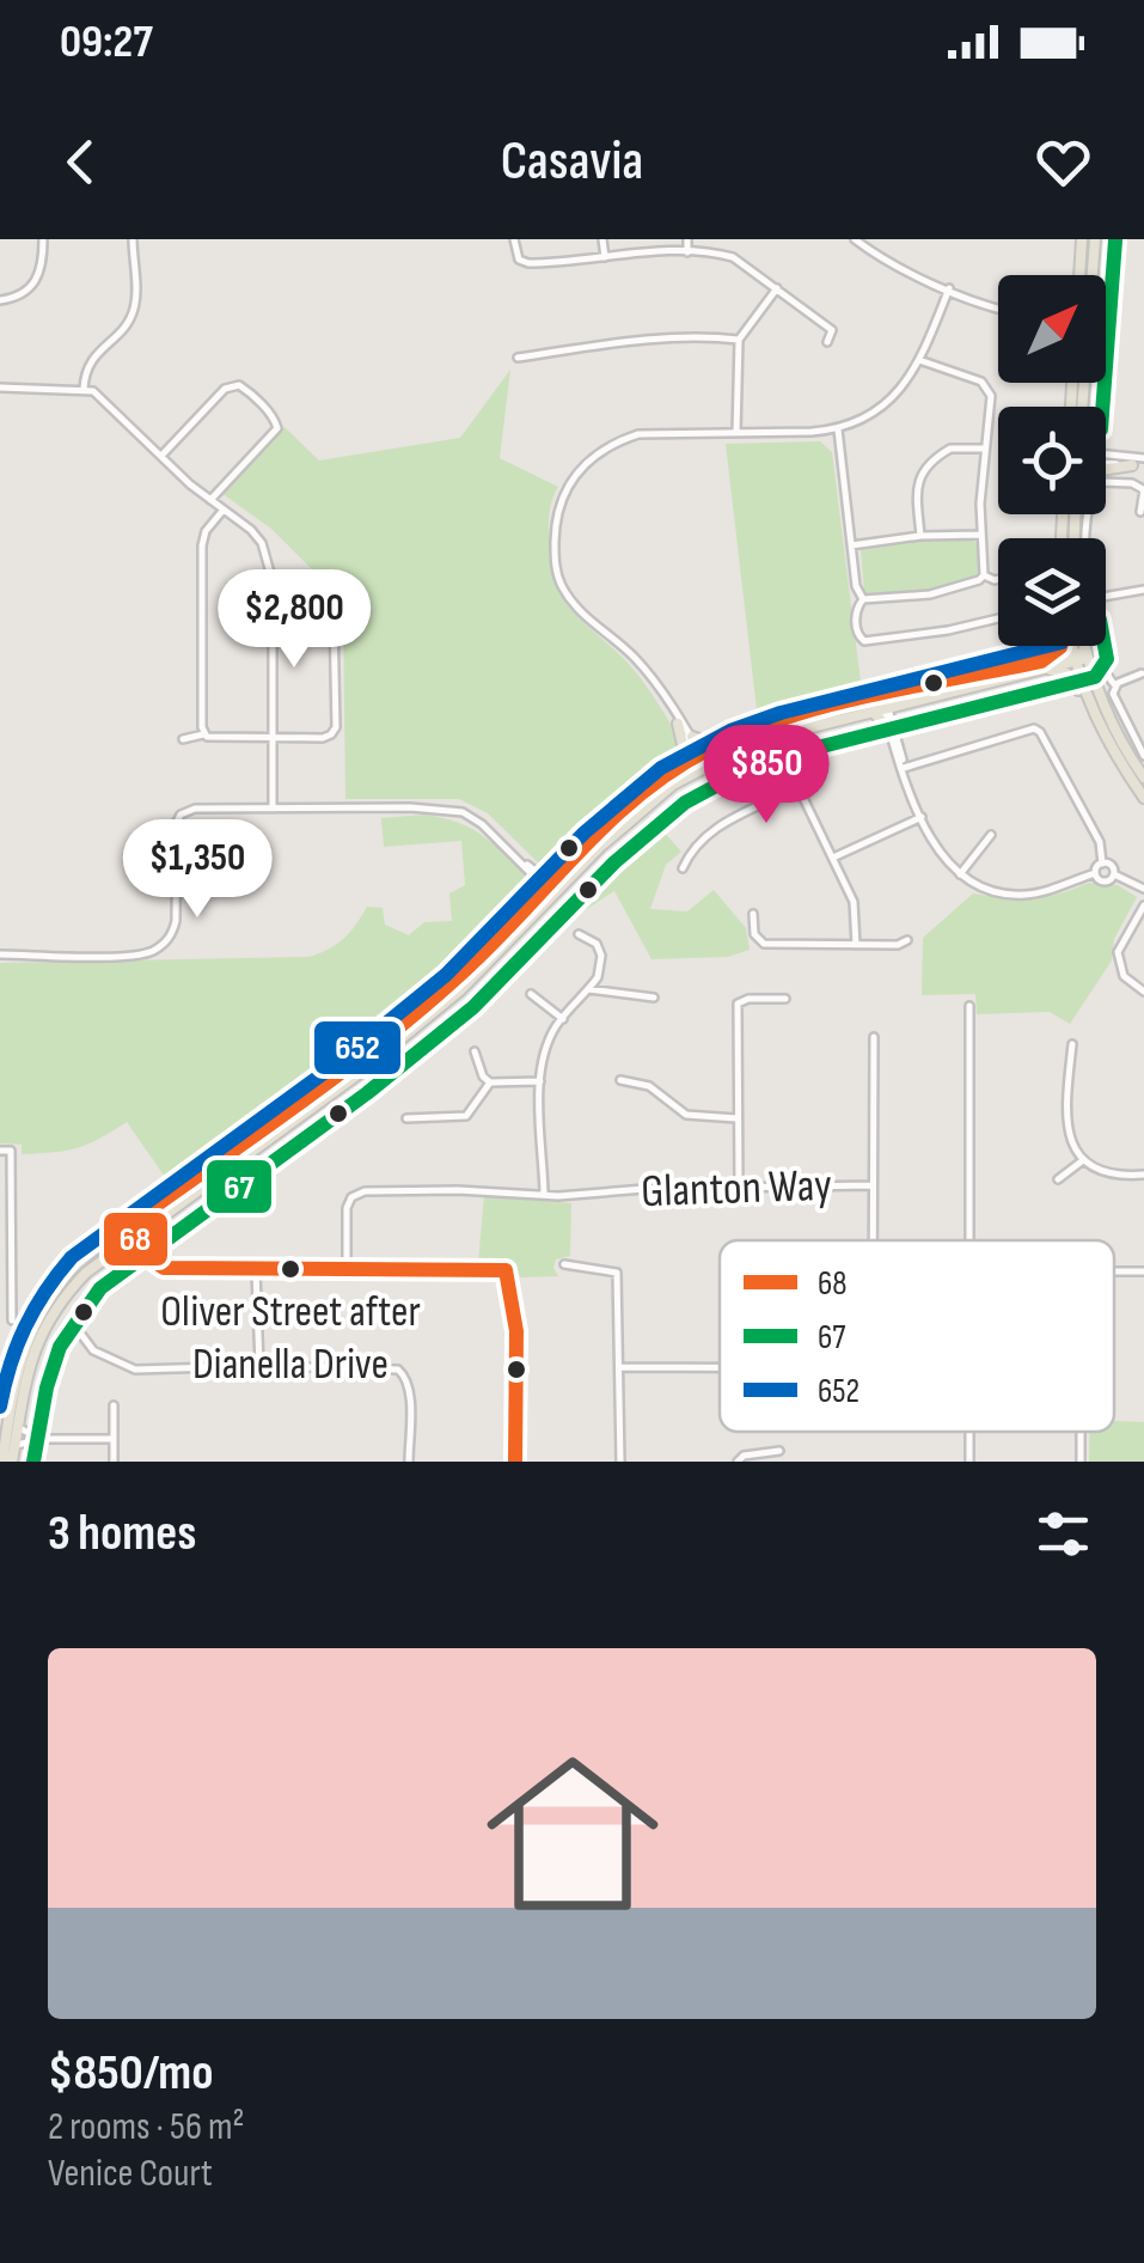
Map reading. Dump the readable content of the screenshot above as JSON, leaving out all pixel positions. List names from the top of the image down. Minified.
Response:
{"streets":{"street":["Glanton Way"]},"places":["Oliver Street after Dianella Drive"],"lines":["transit line 67","transit line 68","transit line 652"],"legend":["68","67","652"],"north":"top right","page":{"status":"09:27","header":"Casavia","price":["$2,800","$850","$1,350"],"heading":"3 homes","list":[{"name":"$850/mo","note":"2 rooms · 56 m² · Venice Court"}]}}
